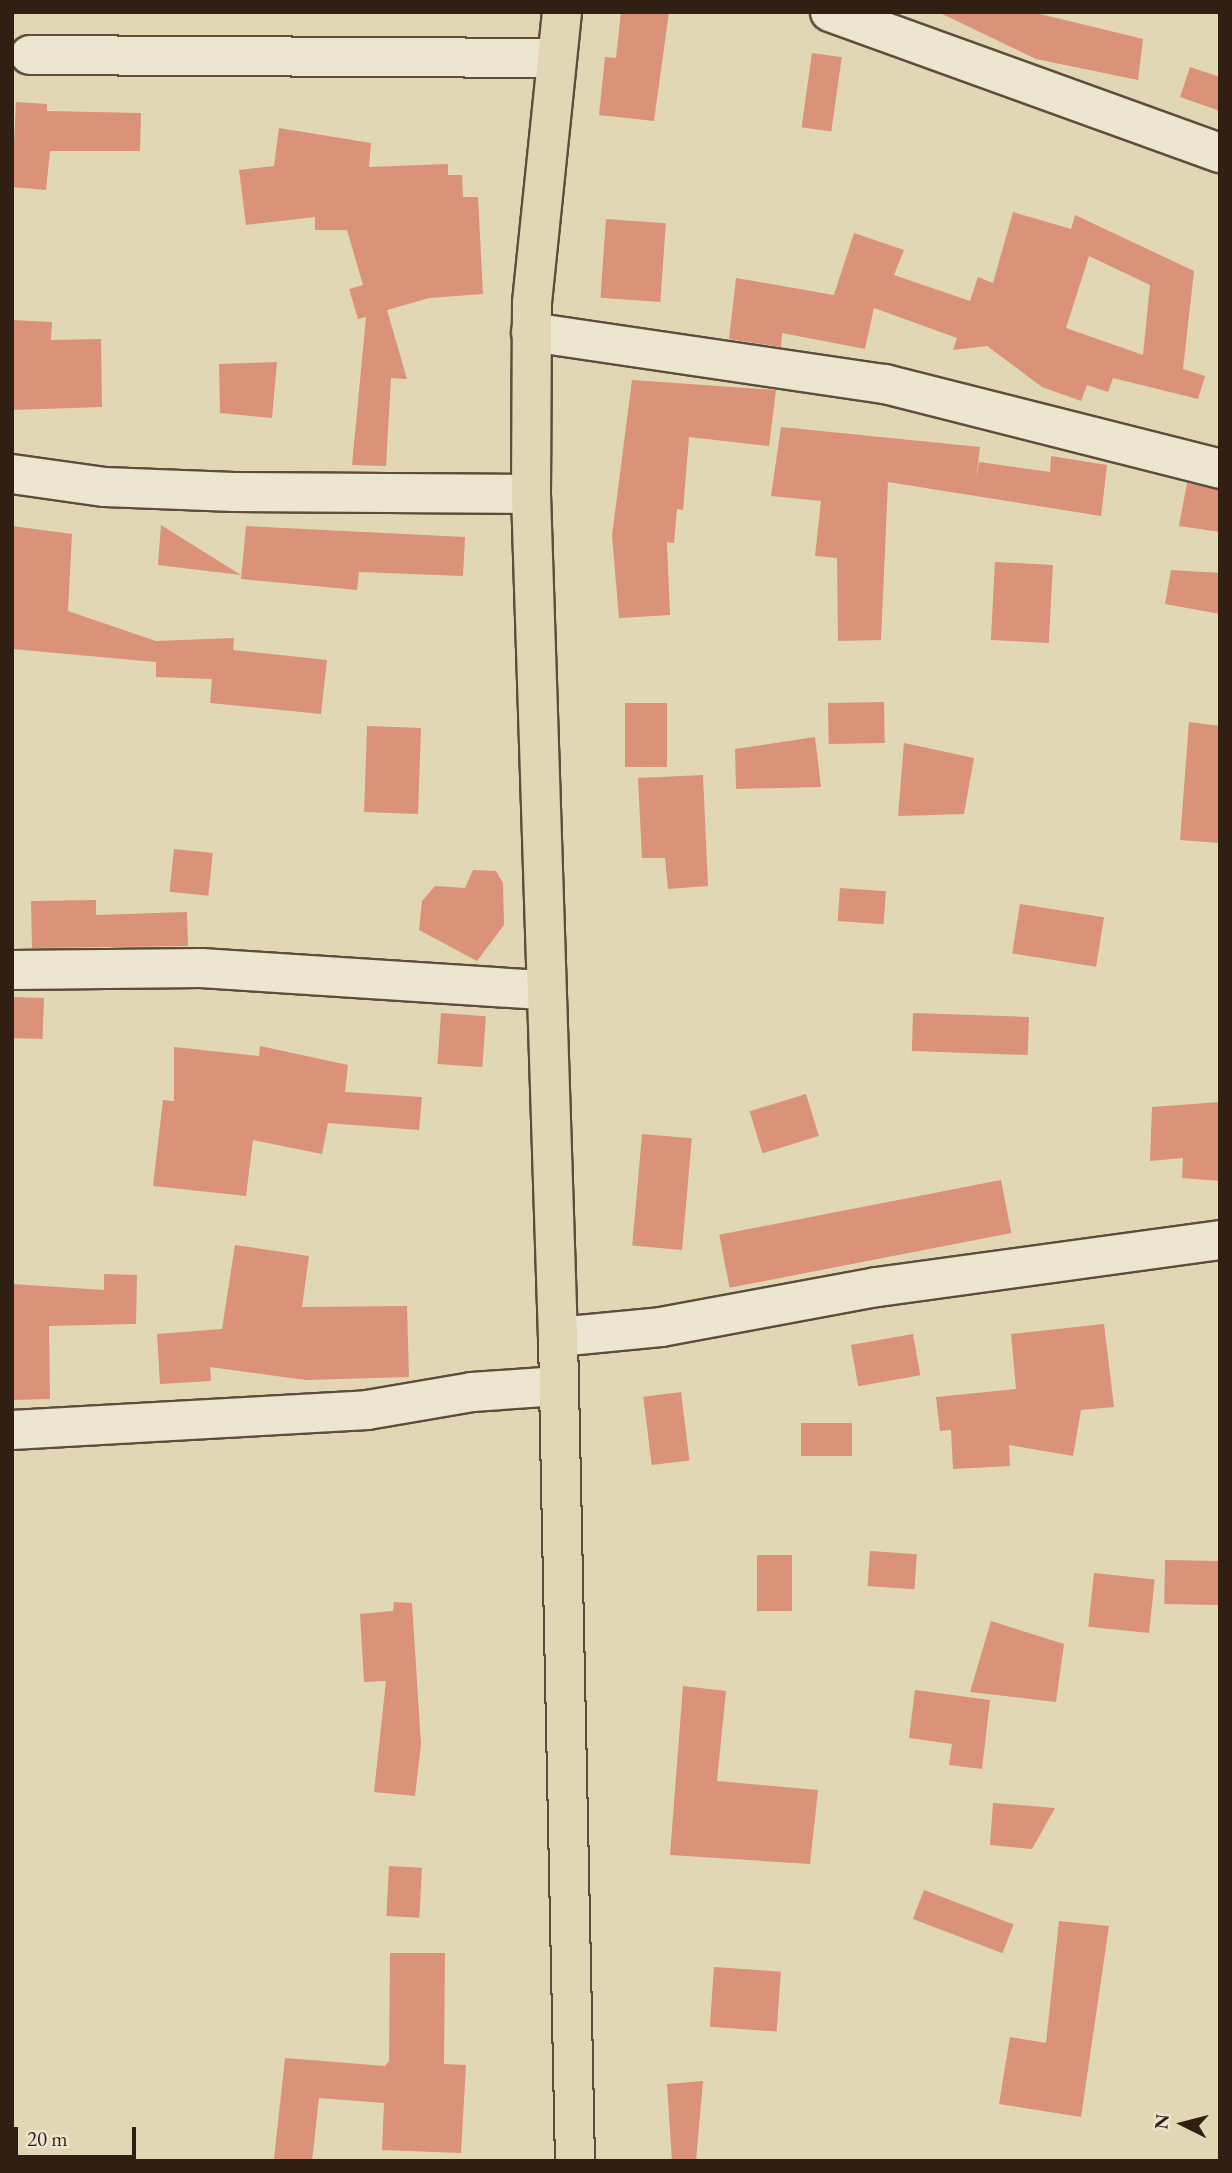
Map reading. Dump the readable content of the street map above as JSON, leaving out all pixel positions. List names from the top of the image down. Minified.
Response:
{"scale_bar":"20 m","north":"left"}
